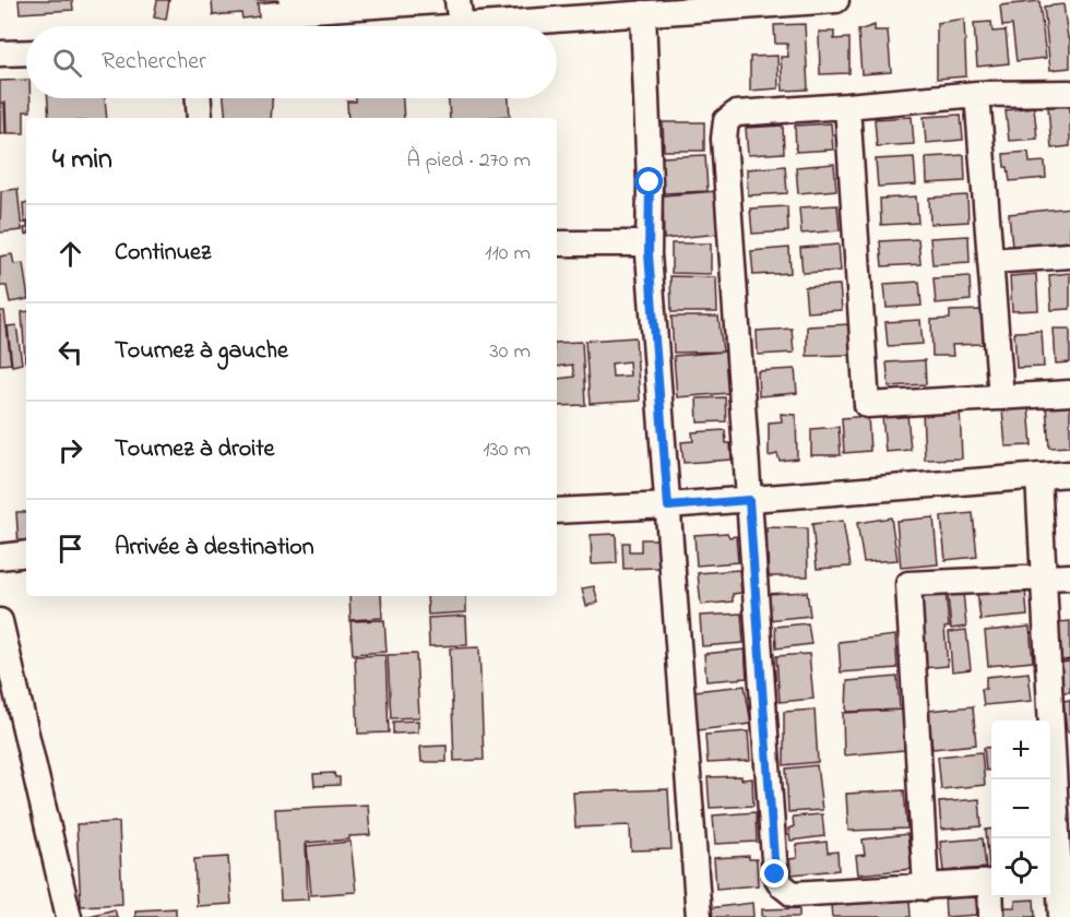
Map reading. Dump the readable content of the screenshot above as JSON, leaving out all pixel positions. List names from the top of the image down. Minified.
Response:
{"page":{"search":"Rechercher","heading":["4 min","À pied · 270 m"],"list":[["Continuez","110 m"],["Tournez à gauche","30 m"],["Tournez à droite","130 m"],"Arrivée à destination"],"map_buttons":["+","−"]}}
